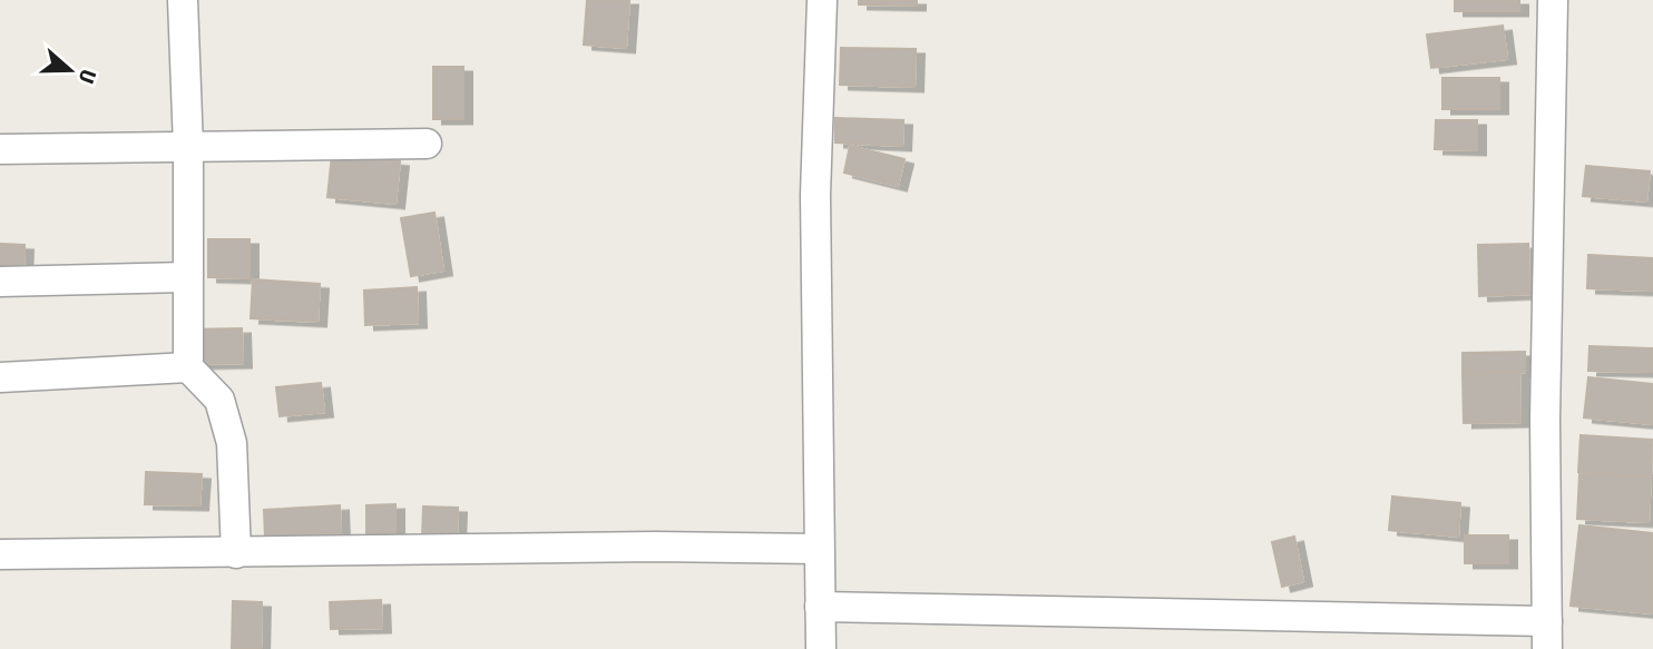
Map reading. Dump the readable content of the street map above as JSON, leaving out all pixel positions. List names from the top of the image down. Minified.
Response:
{"north":"right"}
